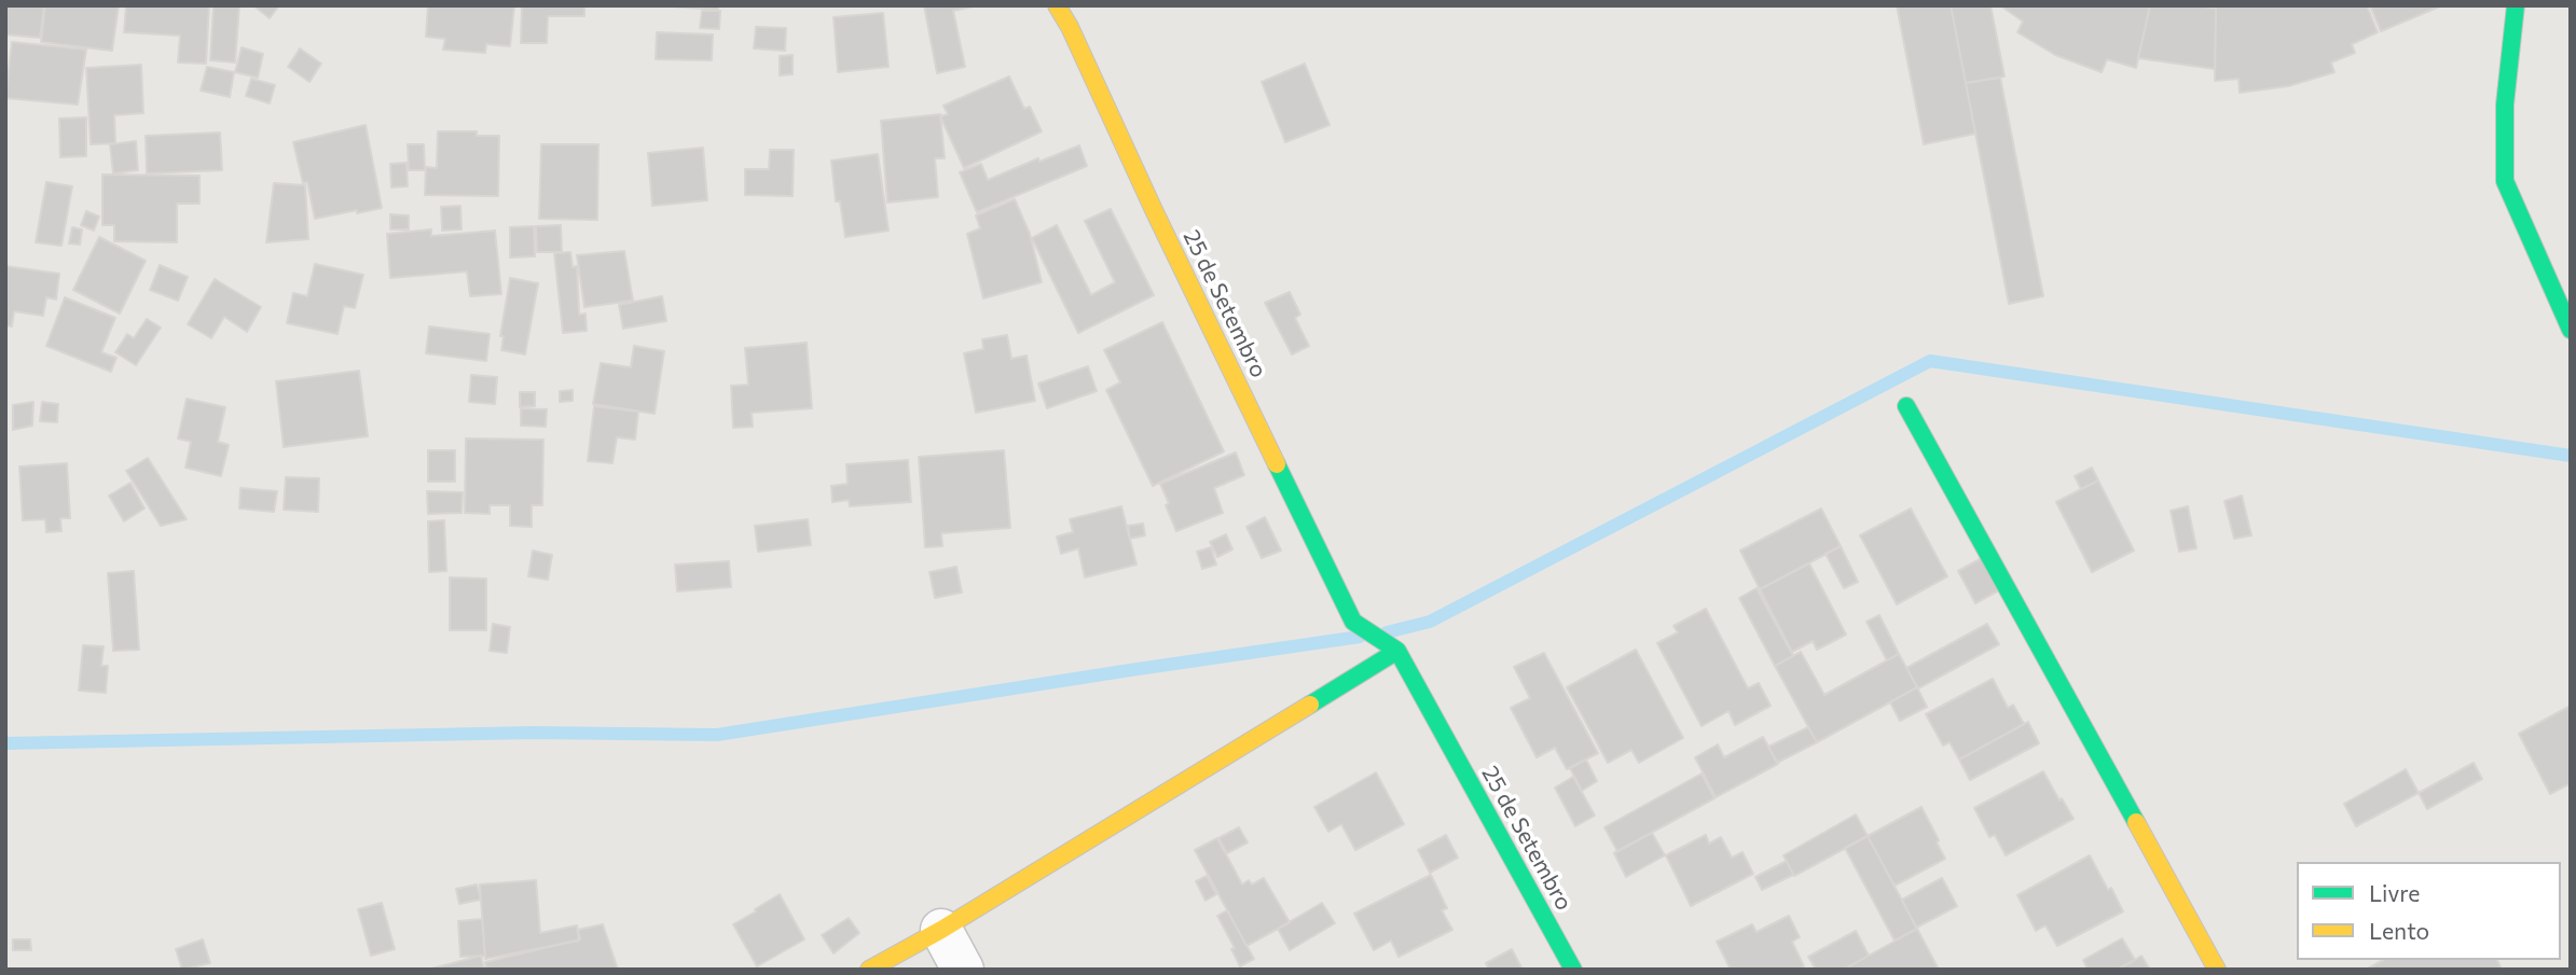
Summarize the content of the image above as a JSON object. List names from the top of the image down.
{
  "streets": {
    "street": ["25 de Setembro"]
  },
  "legend": ["Livre", "Lento"]
}
